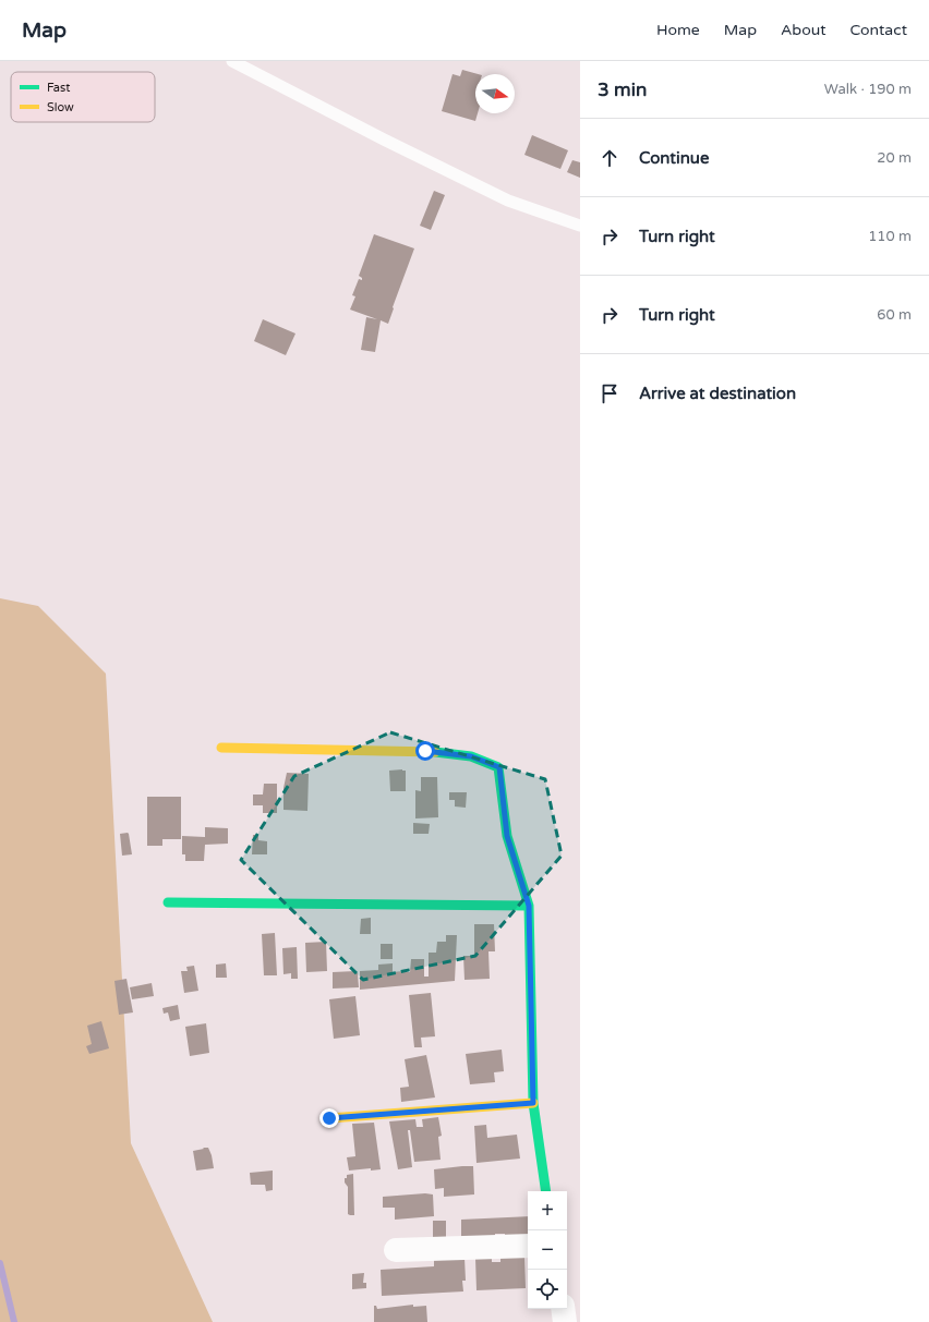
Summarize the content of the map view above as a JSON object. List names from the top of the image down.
{
  "legend": ["Fast", "Slow"],
  "north": "right",
  "page": {
    "header": "Map",
    "nav": [
      "Home",
      "Map",
      "About",
      "Contact"
    ],
    "heading": ["3 min", "Walk · 190 m"],
    "list": [
      ["Continue", "20 m"],
      ["Turn right", "110 m"],
      ["Turn right", "60 m"],
      "Arrive at destination"
    ],
    "map_buttons": ["+", "−"]
  }
}
